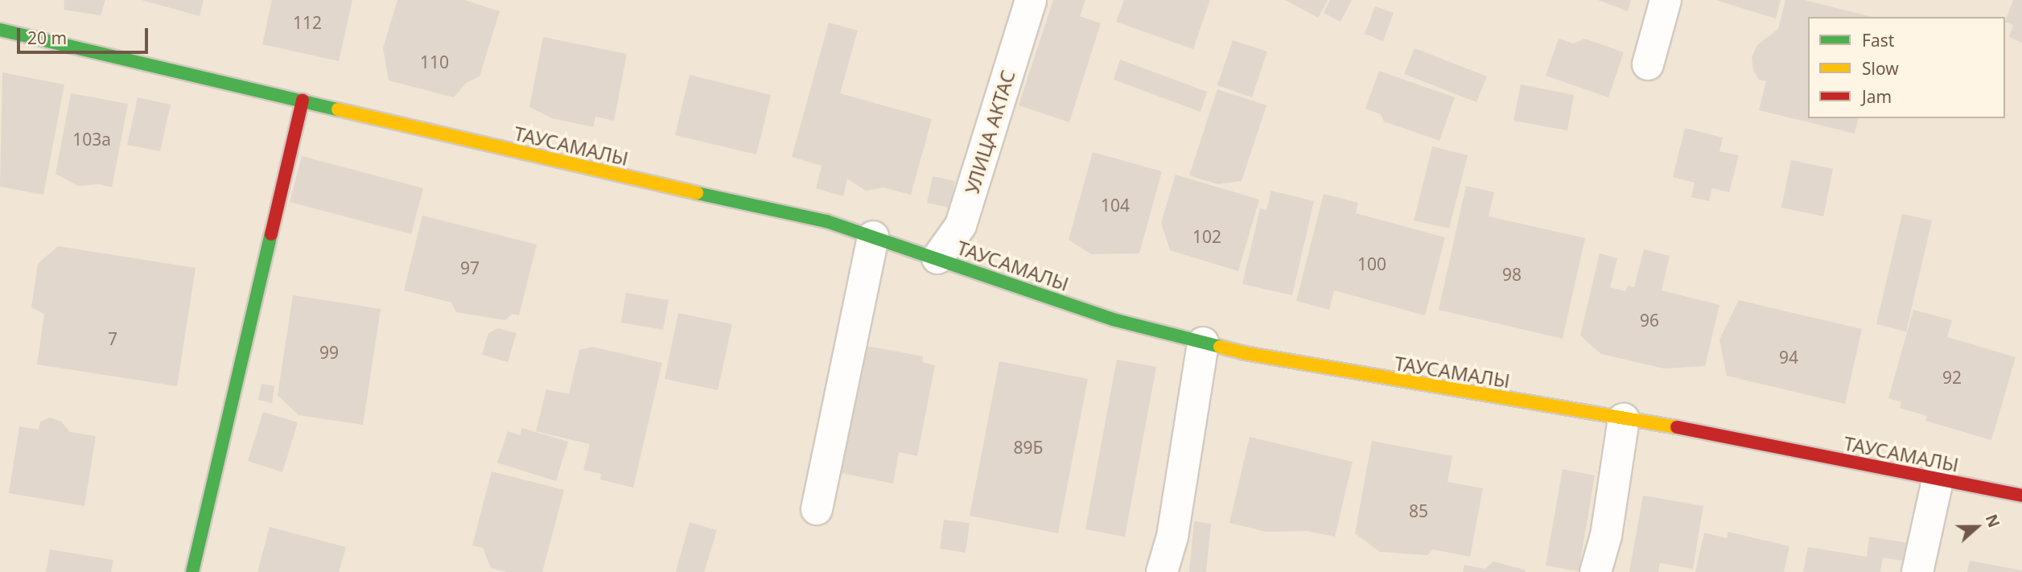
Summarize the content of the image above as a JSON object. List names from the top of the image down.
{
  "streets": {
    "street": ["УЛИЦА АКТАС", "ТАУСАМАЛЫ"]
  },
  "crossings": [
    ["УЛИЦА АКТАС", "ТАУСАМАЛЫ"]
  ],
  "house_numbers": [
    "112",
    "110",
    "103а",
    "104",
    "102",
    "100",
    "97",
    "98",
    "96",
    "7",
    "99",
    "94",
    "92",
    "89Б",
    "85"
  ],
  "legend": ["Fast", "Slow", "Jam"],
  "scale_bar": "20 m",
  "north": "right"
}
